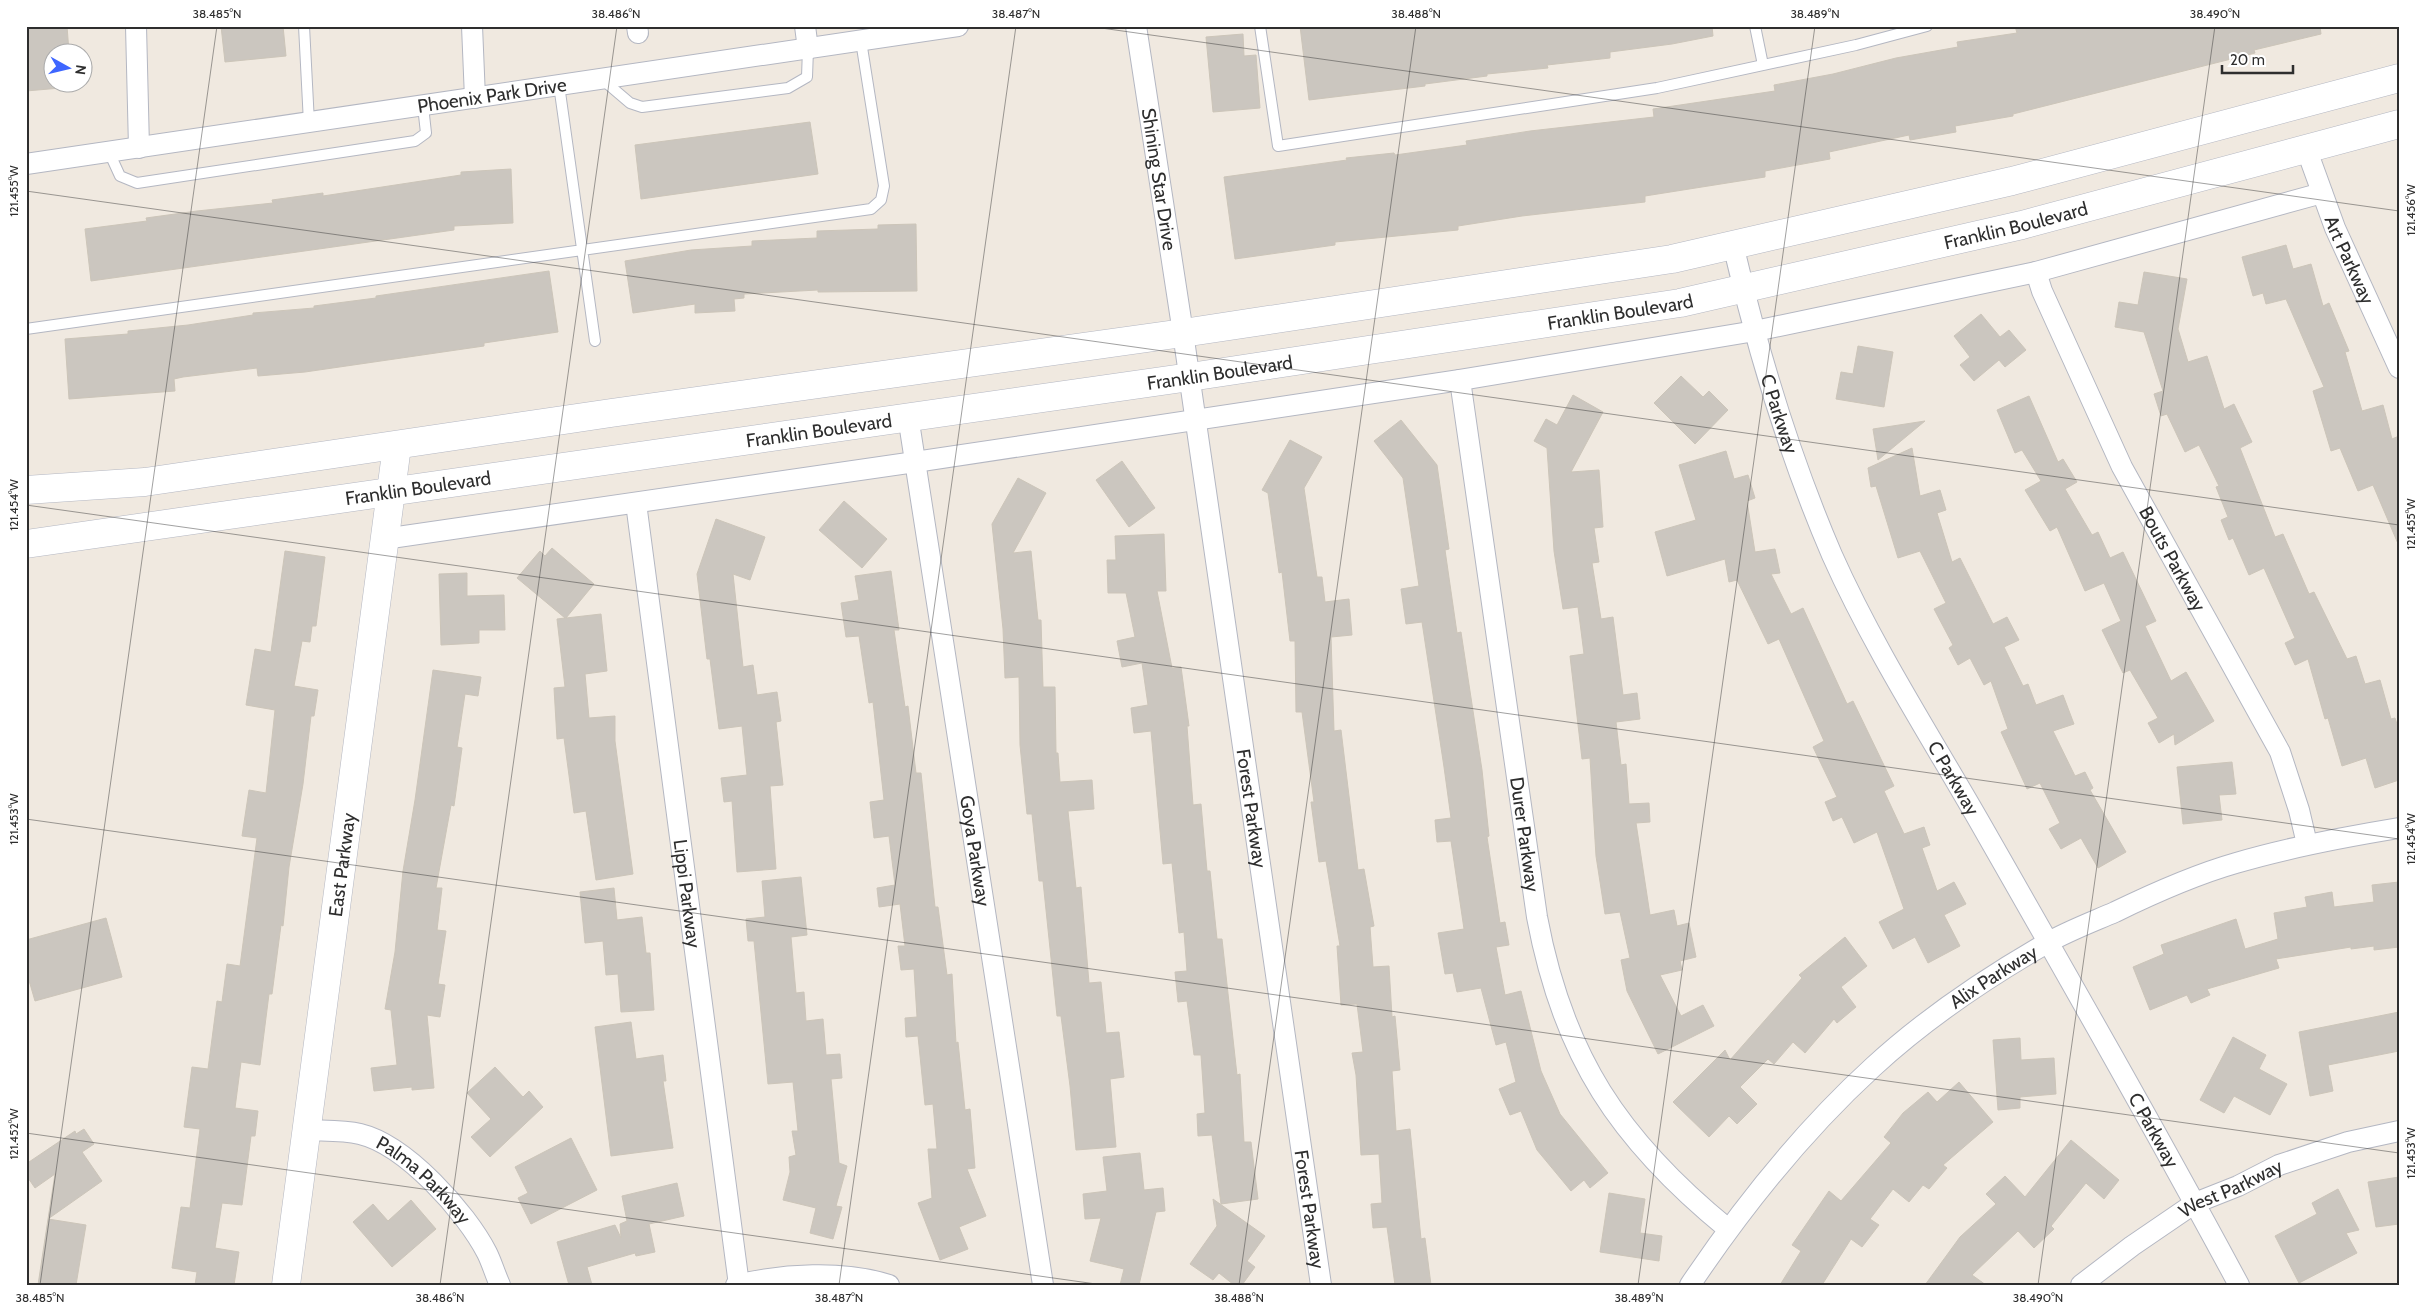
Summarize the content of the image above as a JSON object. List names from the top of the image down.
{
  "streets": {
    "main road": ["Franklin Boulevard", "East Parkway"],
    "street": [
      "Phoenix Park Drive",
      "Shining Star Drive",
      "Art Parkway",
      "C Parkway",
      "Bouts Parkway",
      "Forest Parkway",
      "Durer Parkway",
      "Goya Parkway",
      "Lippi Parkway",
      "Alix Parkway",
      "Palma Parkway",
      "West Parkway"
    ]
  },
  "crossings": [
    ["Shining Star Drive", "Forest Parkway"],
    ["Franklin Boulevard", "Art Parkway"],
    ["Franklin Boulevard", "C Parkway"],
    ["Franklin Boulevard", "Forest Parkway"],
    ["Franklin Boulevard", "Goya Parkway"],
    ["Franklin Boulevard", "East Parkway"],
    ["C Parkway", "Alix Parkway"],
    ["C Parkway", "West Parkway"],
    ["Bouts Parkway", "Alix Parkway"],
    ["Durer Parkway", "Alix Parkway"],
    ["East Parkway", "Palma Parkway"]
  ],
  "scale_bar": "20 m",
  "north": "right",
  "coordinates": [
    "38.485°N",
    "38.486°N",
    "38.487°N",
    "38.488°N",
    "38.489°N",
    "38.490°N",
    "121.455°W",
    "121.456°W",
    "121.454°W",
    "121.453°W",
    "121.452°W"
  ]
}
